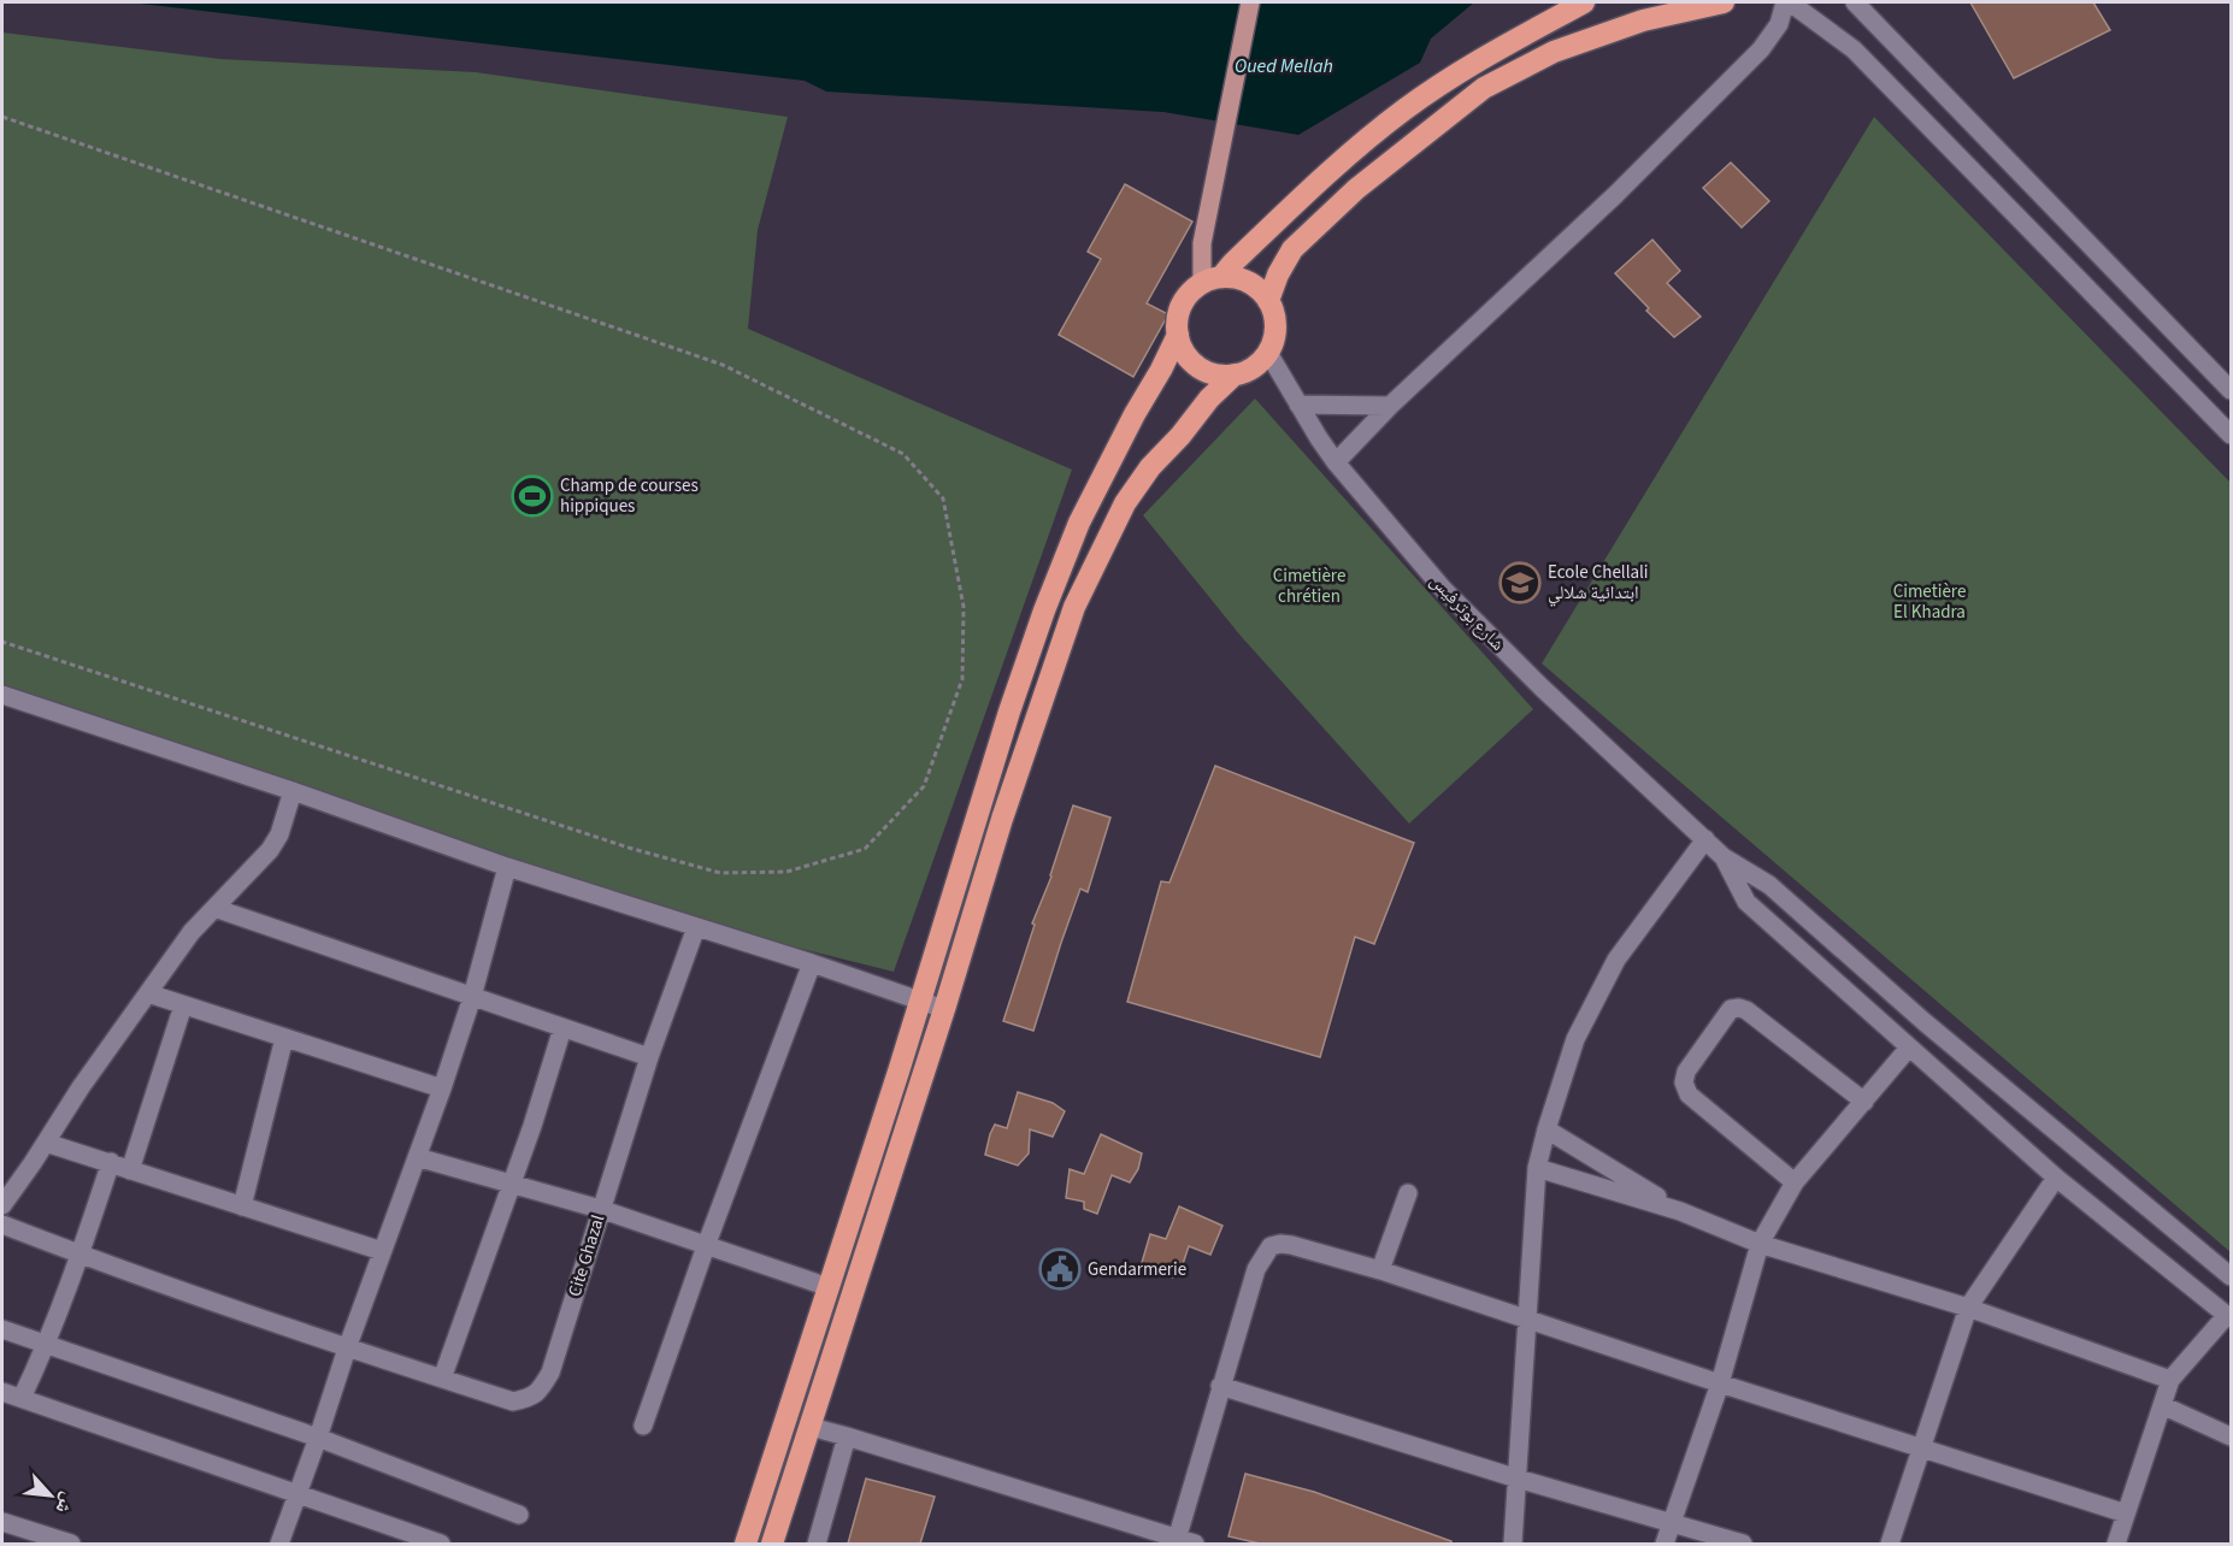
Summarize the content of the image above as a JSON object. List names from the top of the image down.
{
  "streets": {
    "street": ["شارع بوترفيس", "Cite Ghazal"]
  },
  "water": ["Oued Mellah"],
  "parks": ["Cimetière chrétien", "Cimetière El Khadra"],
  "places": {
    "sports": ["Champ de courses hippiques"],
    "school or university": ["Ecole Chellali ابتدائية شلالي"],
    "public building": ["Gendarmerie"]
  },
  "north": "bottom right"
}
